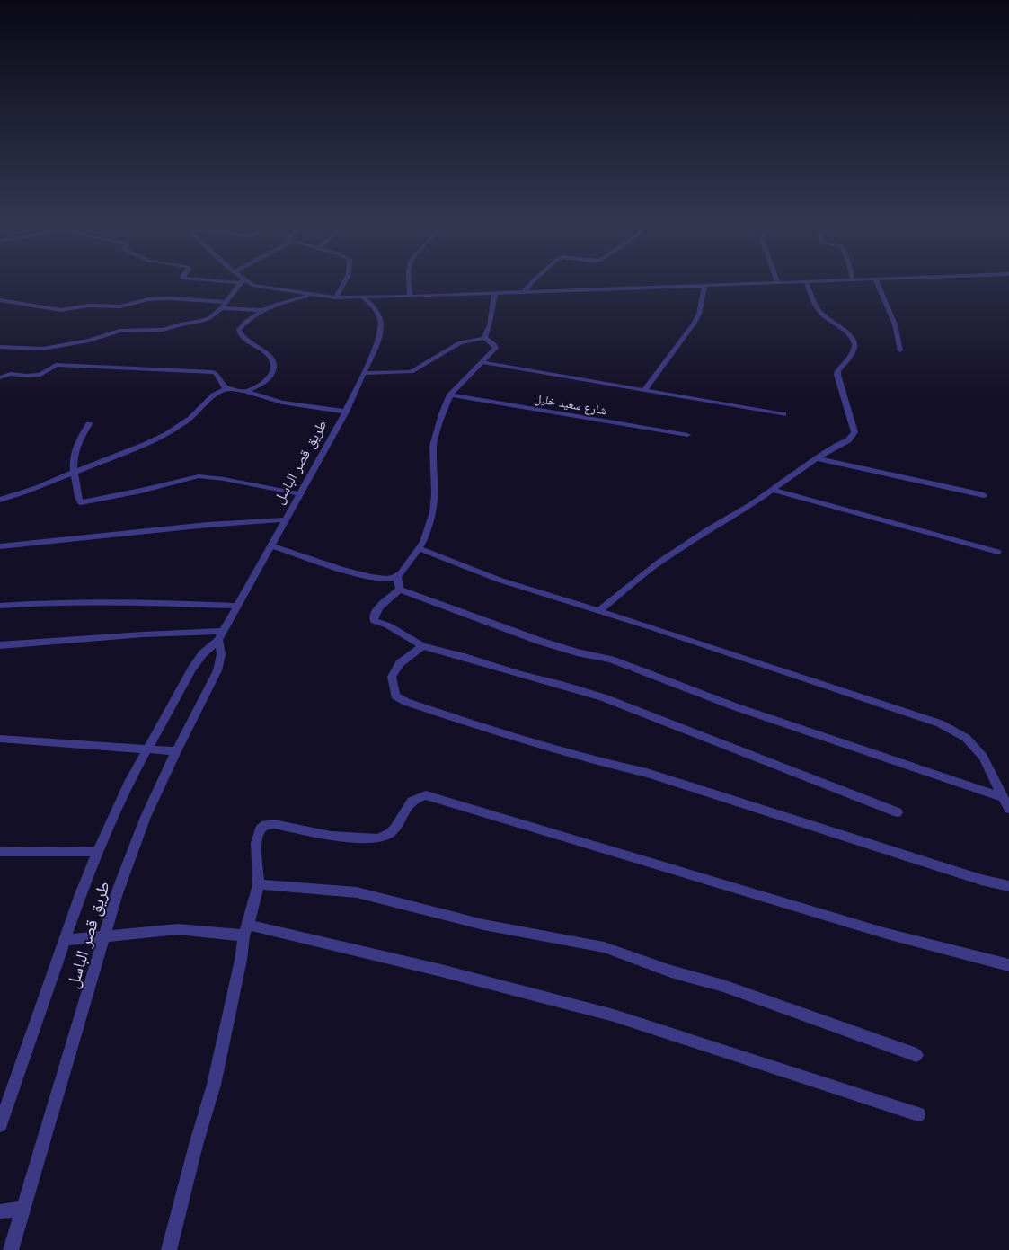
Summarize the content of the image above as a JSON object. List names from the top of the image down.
{
  "streets": {
    "street": ["شارع سعيد خليل", "طريق قصر الباسل"]
  }
}
